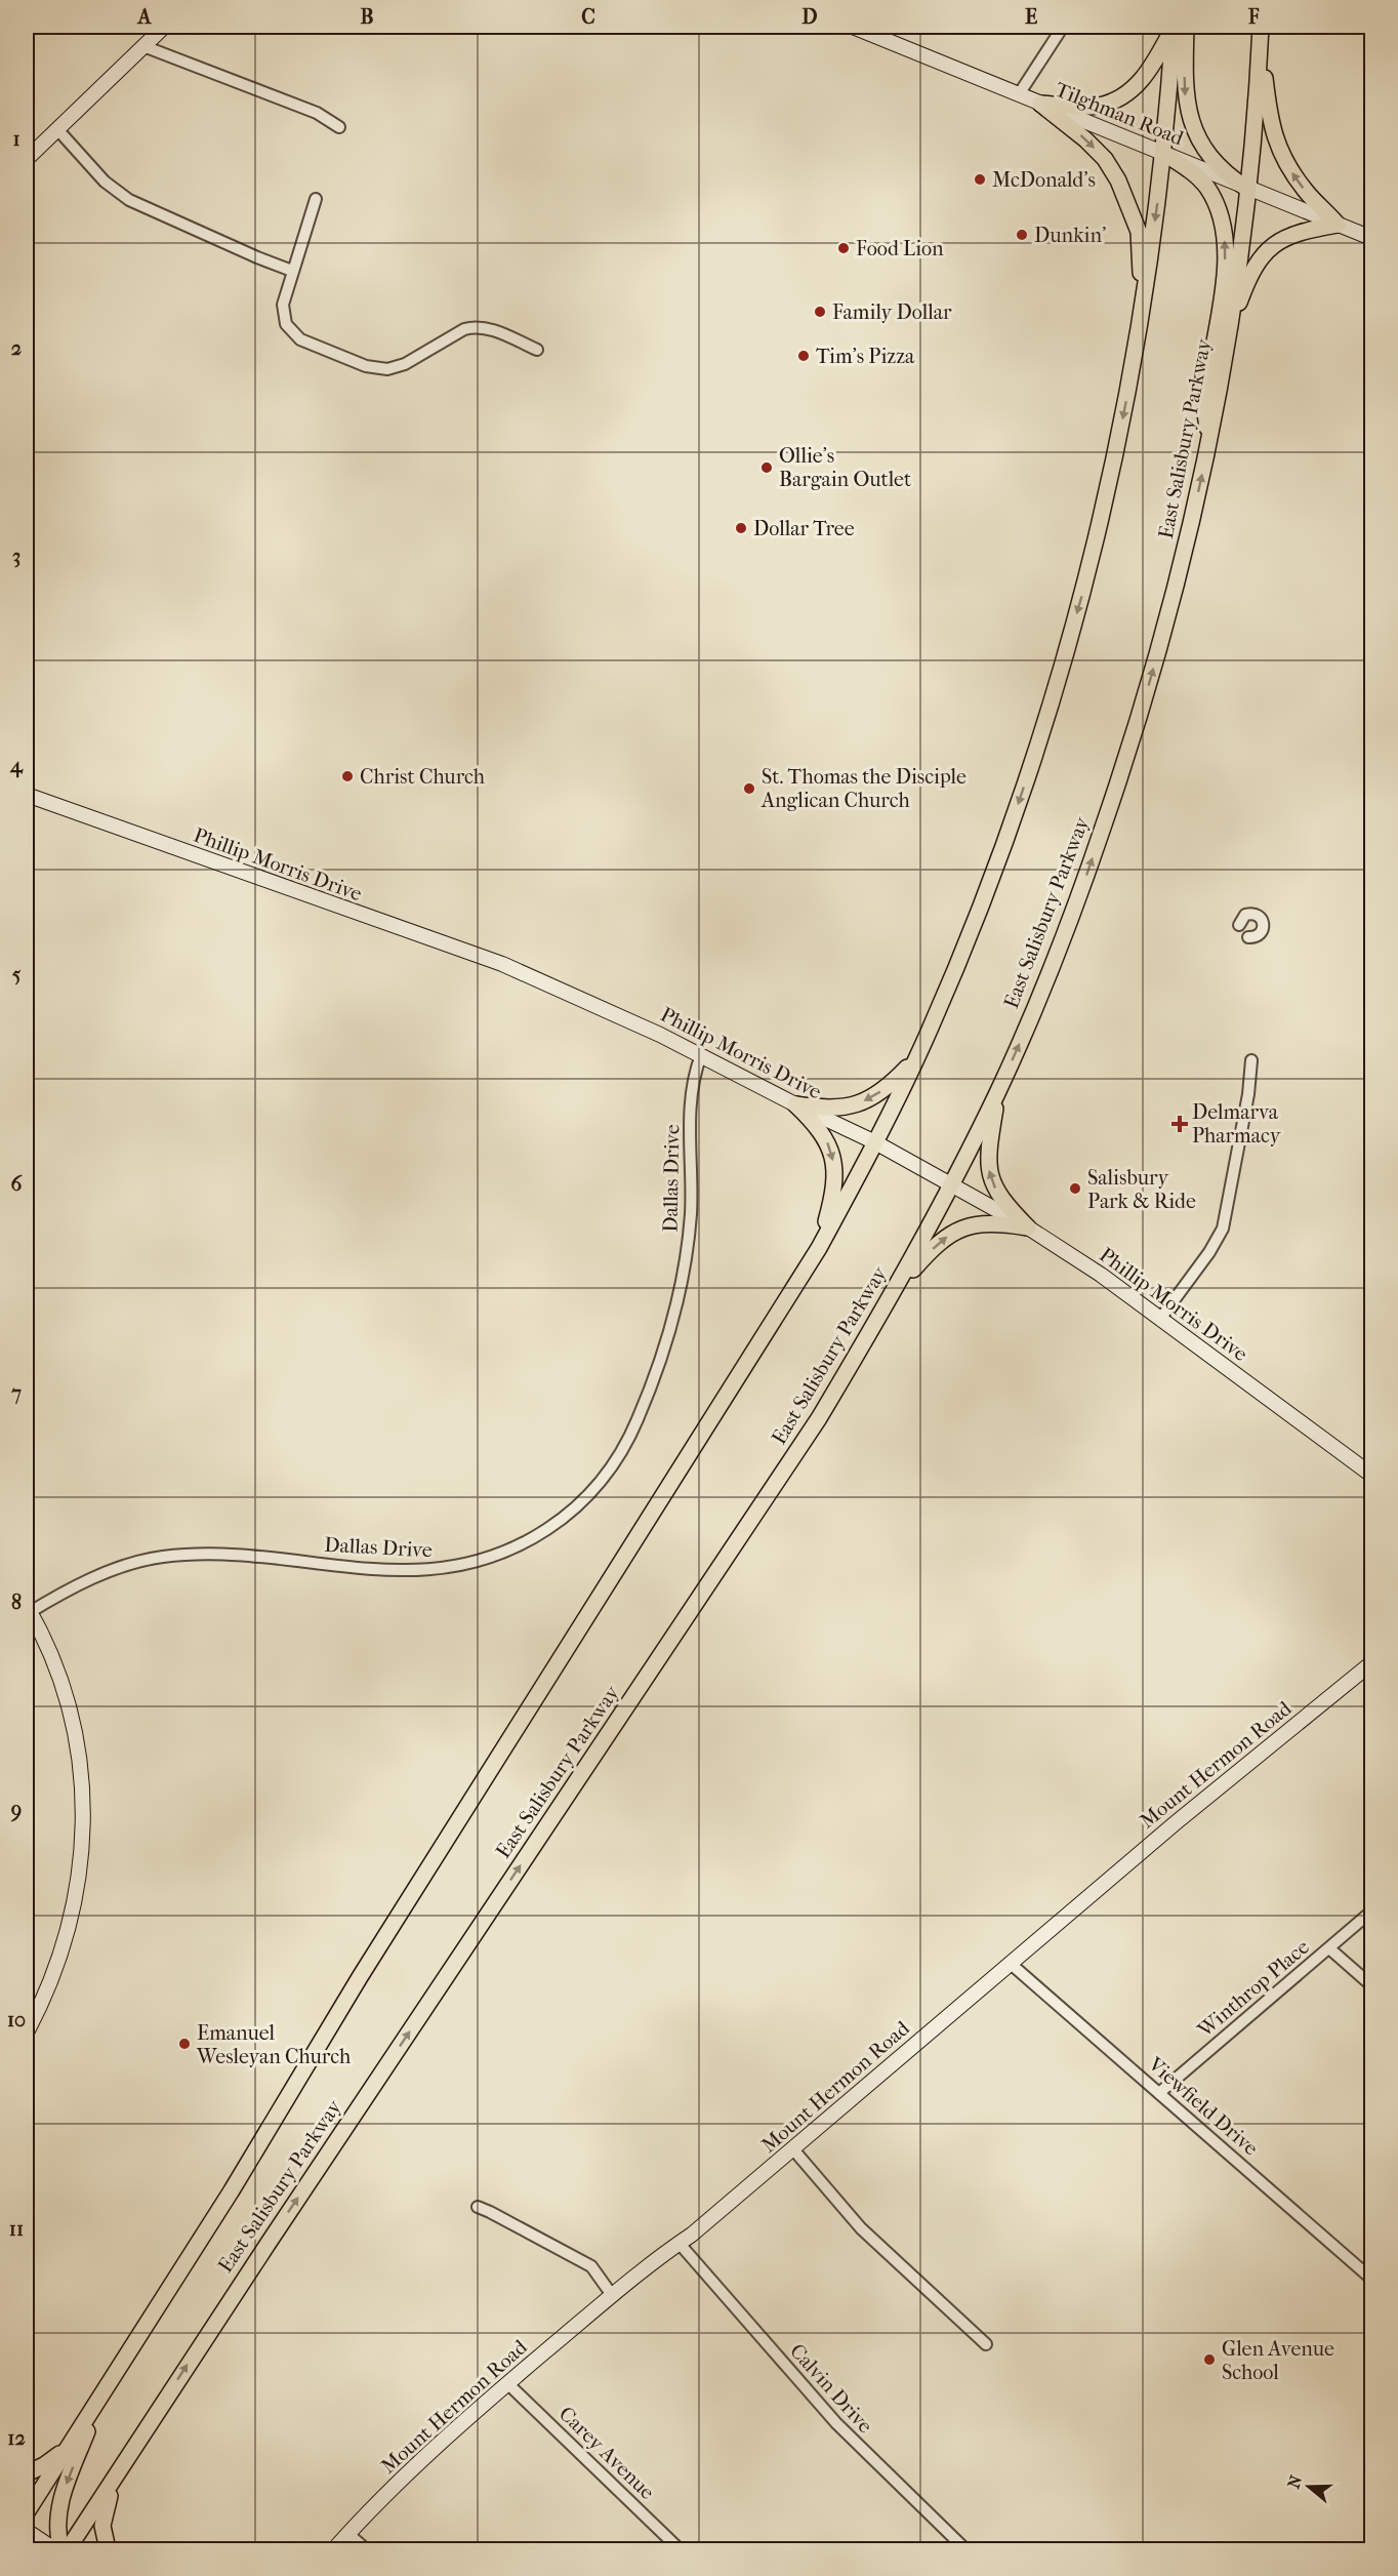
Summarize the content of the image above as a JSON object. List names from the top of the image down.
{
  "streets": {
    "main road": ["East Salisbury Parkway"],
    "street": [
      "Tilghman Road",
      "Phillip Morris Drive",
      "Dallas Drive",
      "Mount Hermon Road",
      "Winthrop Place",
      "Viewfield Drive",
      "Calvin Drive",
      "Carey Avenue"
    ]
  },
  "crossings": [
    ["Tilghman Road", "East Salisbury Parkway"],
    ["East Salisbury Parkway", "Phillip Morris Drive"],
    ["Phillip Morris Drive", "Dallas Drive"],
    ["Mount Hermon Road", "Viewfield Drive"],
    ["Mount Hermon Road", "Calvin Drive"],
    ["Mount Hermon Road", "Carey Avenue"],
    ["Winthrop Place", "Viewfield Drive"]
  ],
  "places": {
    "other": [
      "McDonald's",
      "Dunkin'",
      "Food Lion",
      "Family Dollar",
      "Tim's Pizza",
      "Ollie's Bargain Outlet",
      "Dollar Tree",
      "Christ Church",
      "St. Thomas the Disciple Anglican Church",
      "Salisbury Park & Ride",
      "Emanuel Wesleyan Church",
      "Glen Avenue School"
    ],
    "health": ["Delmarva Pharmacy"]
  },
  "north": "left",
  "grid": {
    "columns": [
      "A",
      "B",
      "C",
      "D",
      "E",
      "F"
    ],
    "rows": [
      "1",
      "2",
      "3",
      "4",
      "5",
      "6",
      "7",
      "8",
      "9",
      "10",
      "11",
      "12"
    ]
  }
}
